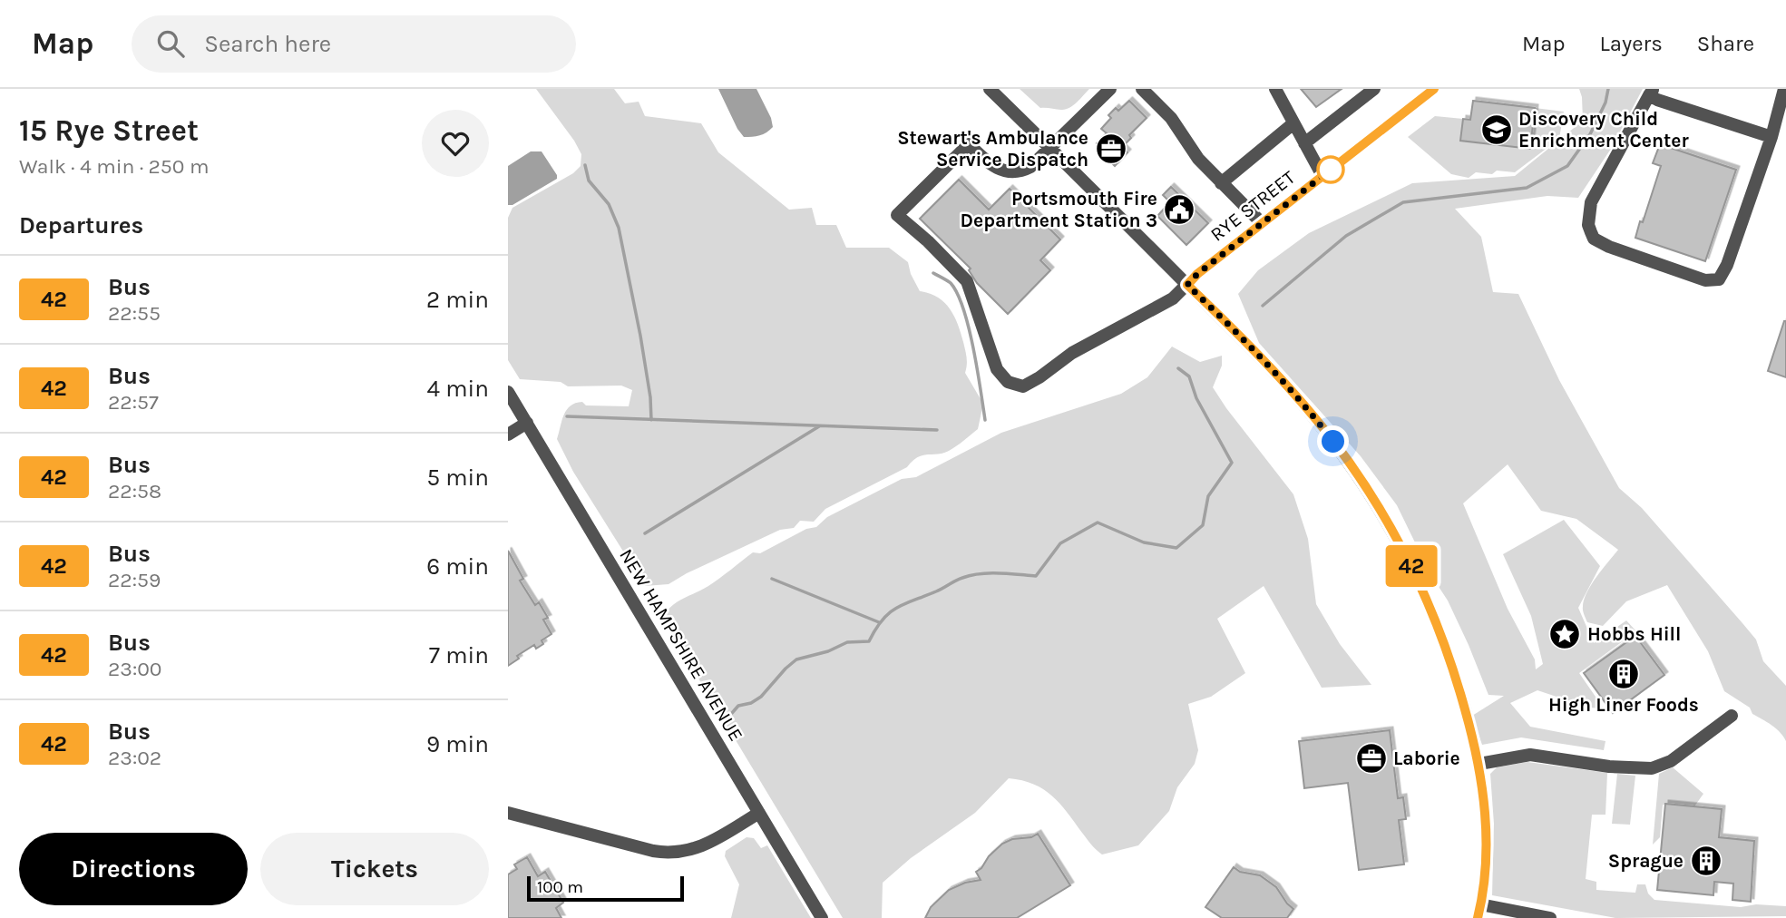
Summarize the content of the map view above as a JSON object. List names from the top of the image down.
{
  "streets": {
    "street": ["RYE STREET", "NEW HAMPSHIRE AVENUE"]
  },
  "places": {
    "school or university": ["Discovery Child Enrichment Center"],
    "office": ["Stewart's Ambulance Service Dispatch", "Laborie"],
    "public building": ["Portsmouth Fire Department Station 3"],
    "place": ["Hobbs Hill"],
    "building": ["High Liner Foods", "Sprague"]
  },
  "lines": ["bus line 42"],
  "scale_bar": "100 m",
  "page": {
    "header": "Map",
    "search": "Search here",
    "nav": ["Map", "Layers", "Share"],
    "heading": [
      ["15 Rye Street", "Walk · 4 min · 250 m"],
      "Departures"
    ],
    "on_map": "42",
    "list": [
      {
        "mark": "42",
        "name": "Bus",
        "note": "22:55",
        "value": "2 min"
      },
      {
        "mark": "42",
        "name": "Bus",
        "note": "22:57",
        "value": "4 min"
      },
      {
        "mark": "42",
        "name": "Bus",
        "note": "22:58",
        "value": "5 min"
      },
      {
        "mark": "42",
        "name": "Bus",
        "note": "22:59",
        "value": "6 min"
      },
      {
        "mark": "42",
        "name": "Bus",
        "note": "23:00",
        "value": "7 min"
      },
      {
        "mark": "42",
        "name": "Bus",
        "note": "23:02",
        "value": "9 min"
      }
    ],
    "buttons": ["Directions", "Tickets"],
    "scale": "100 m"
  }
}
